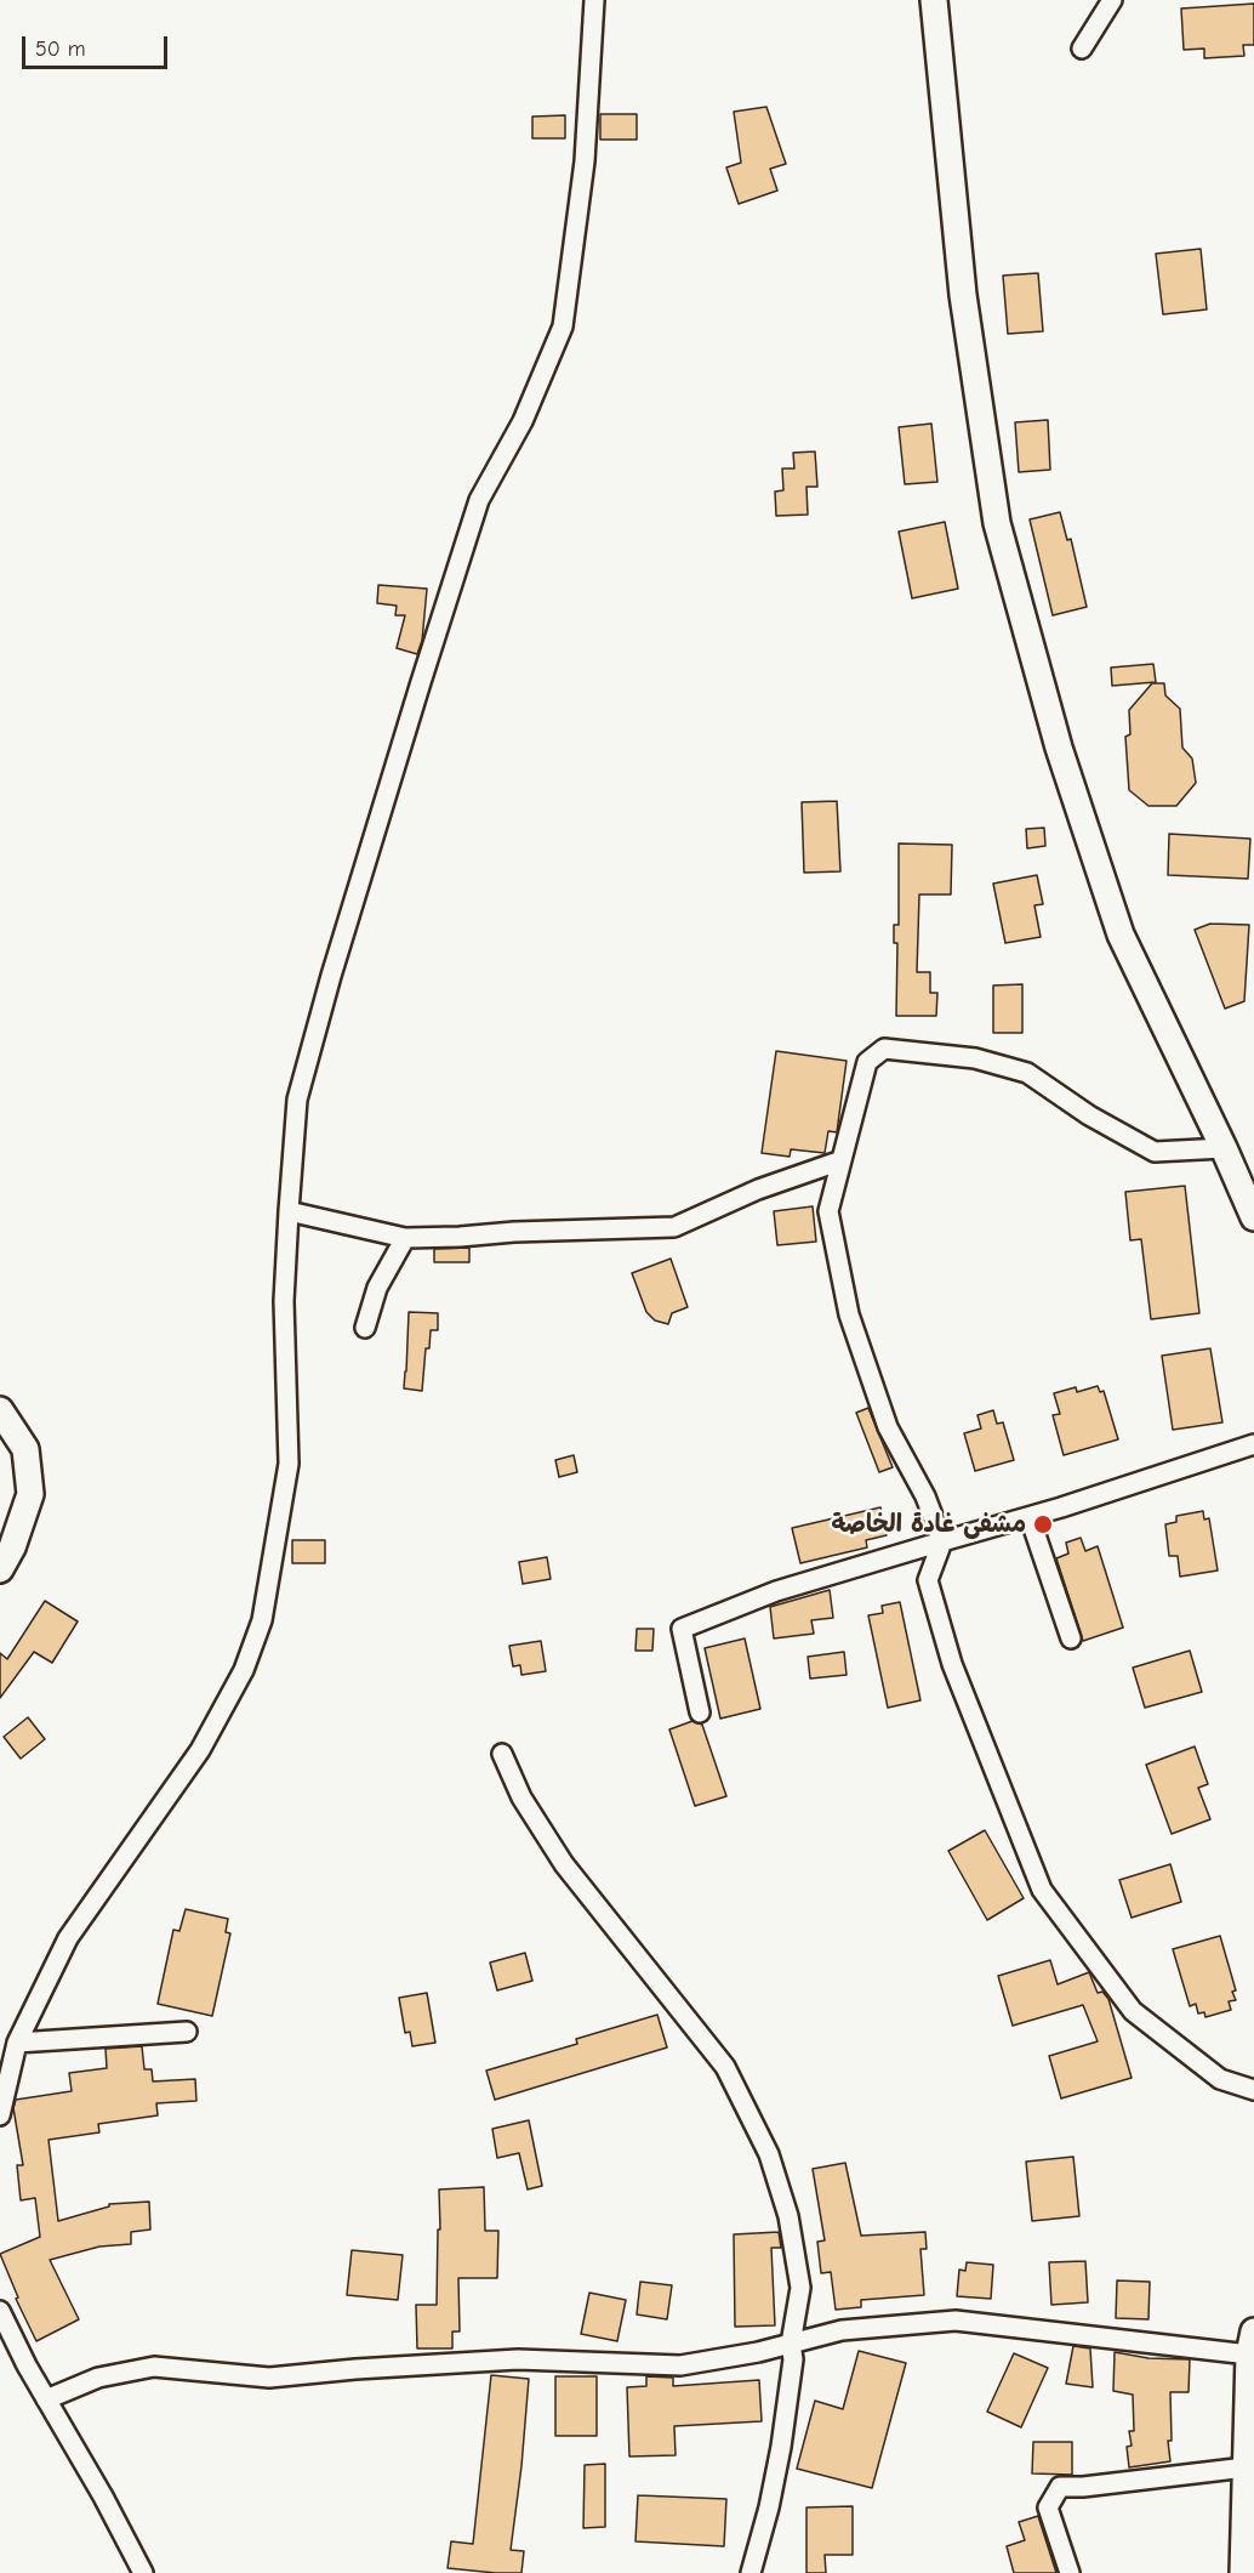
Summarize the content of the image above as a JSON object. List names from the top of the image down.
{
  "places": ["مشفى غادة الخاصة"],
  "scale_bar": "50 m"
}
